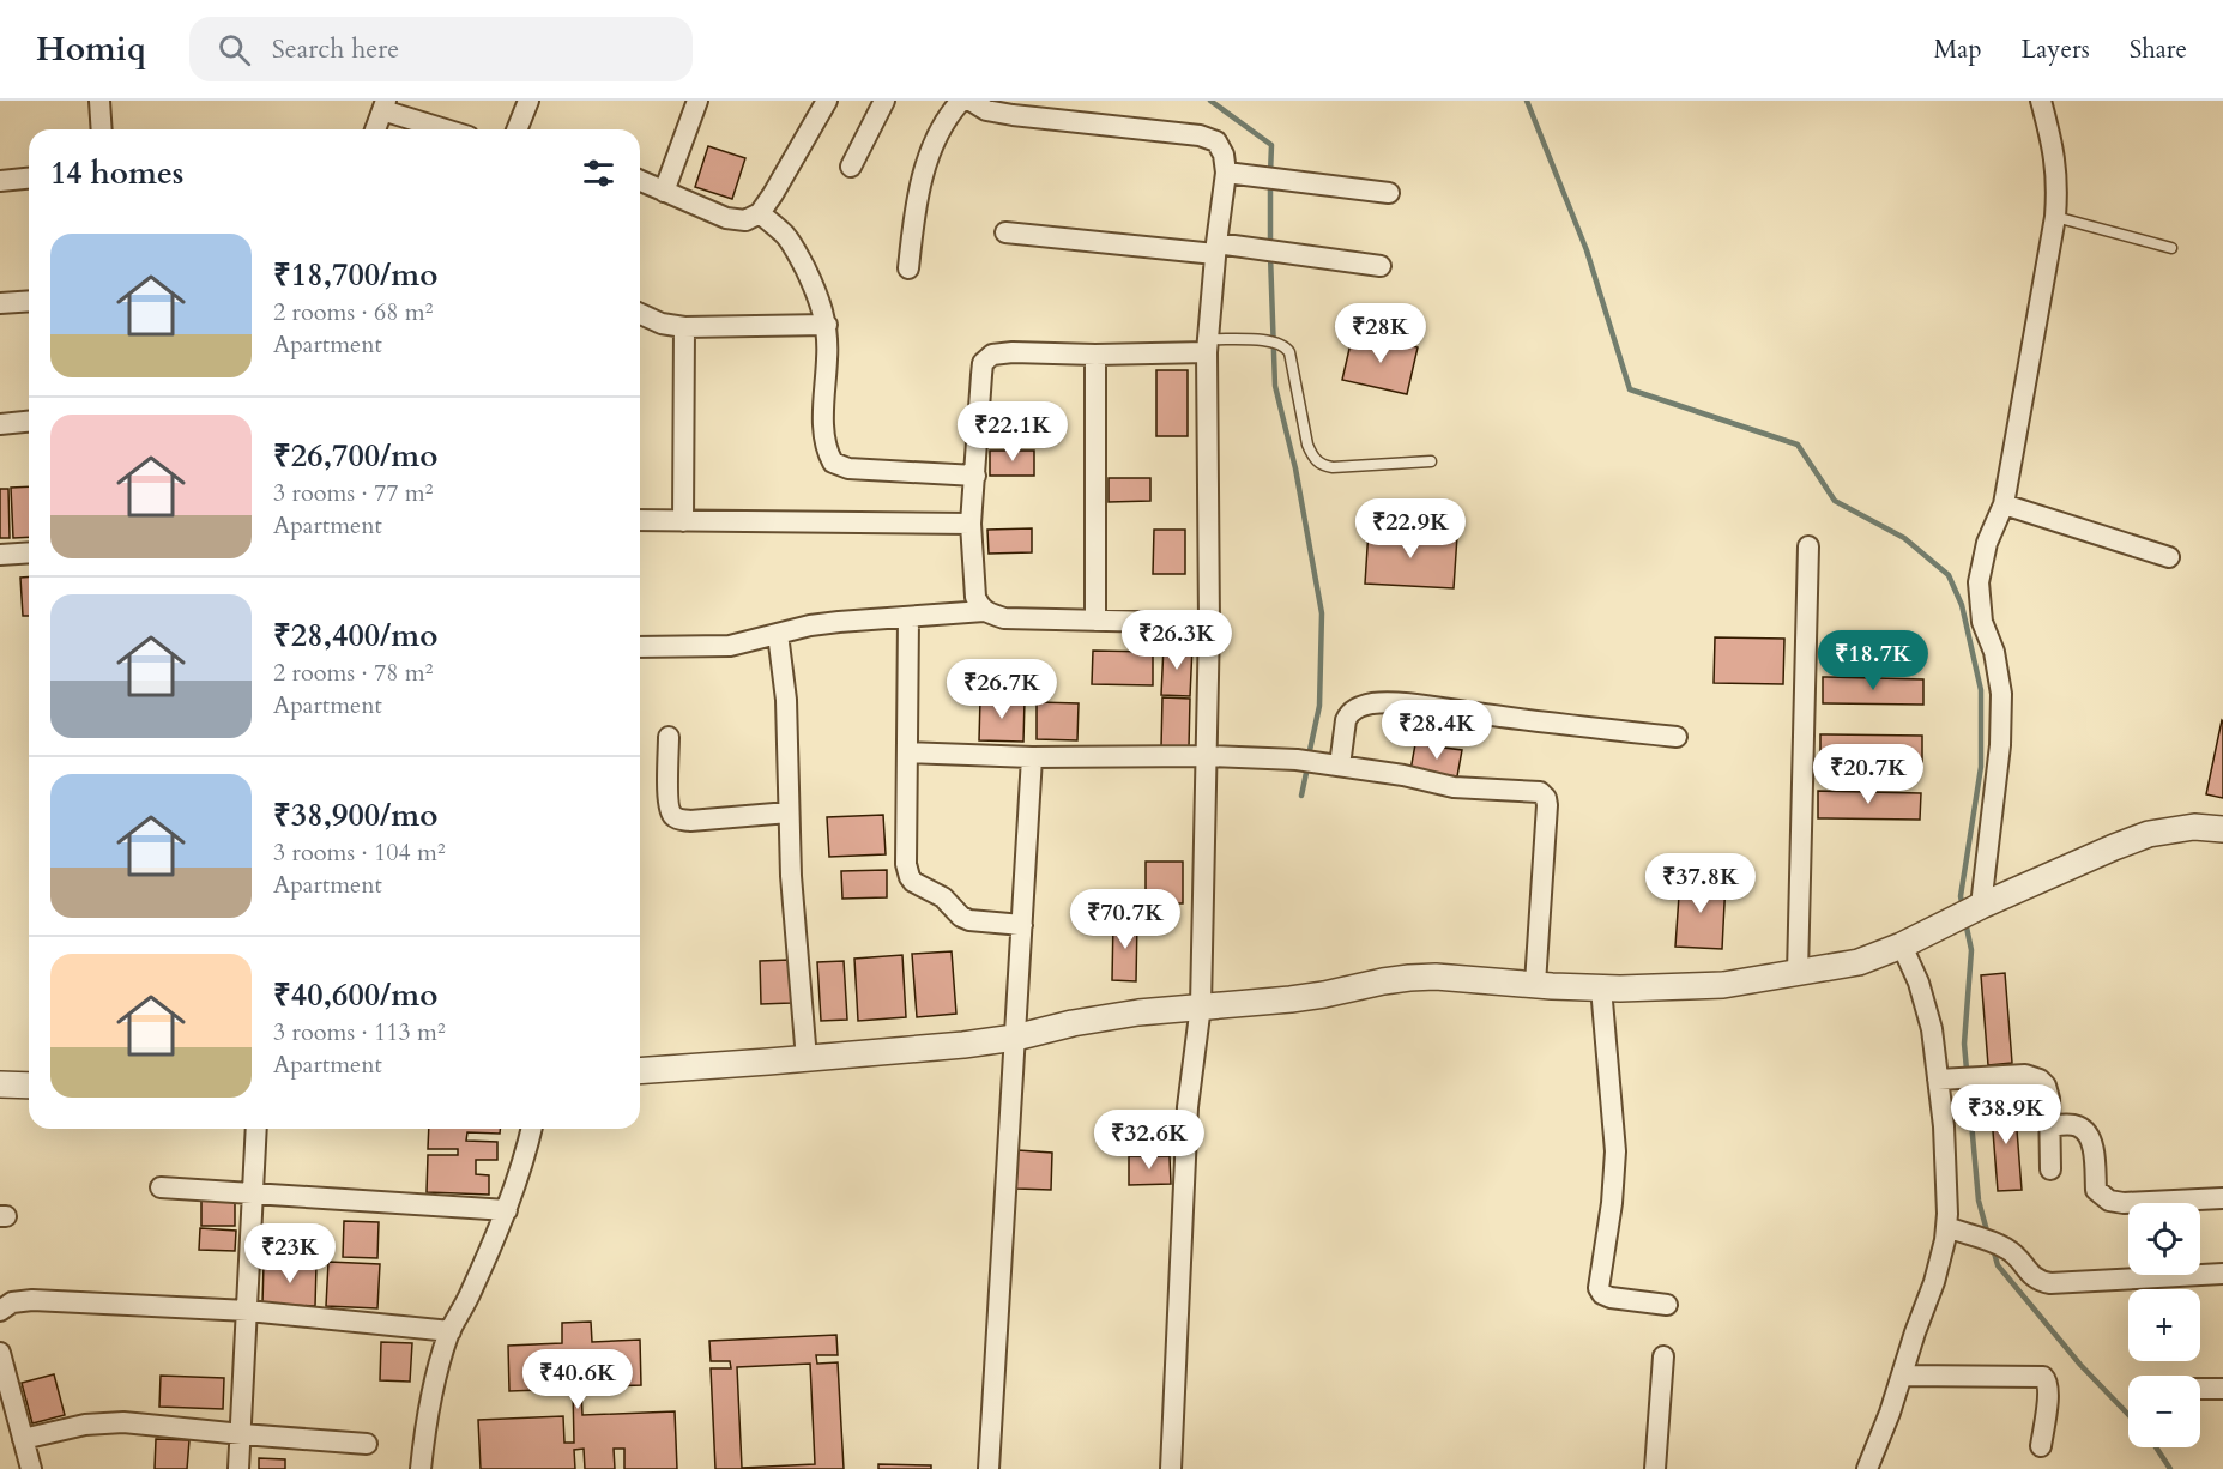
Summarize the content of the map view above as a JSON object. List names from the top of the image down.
{
  "page": {
    "header": "Homiq",
    "search": "Search here",
    "nav": ["Map", "Layers", "Share"],
    "heading": "14 homes",
    "list": [
      {
        "name": "₹18,700/mo",
        "note": "2 rooms · 68 m² · Apartment"
      },
      {
        "name": "₹26,700/mo",
        "note": "3 rooms · 77 m² · Apartment"
      },
      {
        "name": "₹28,400/mo",
        "note": "2 rooms · 78 m² · Apartment"
      },
      {
        "name": "₹38,900/mo",
        "note": "3 rooms · 104 m² · Apartment"
      },
      {
        "name": "₹40,600/mo",
        "note": "3 rooms · 113 m² · Apartment"
      }
    ],
    "price": [
      "₹28K",
      "₹22.1K",
      "₹22.9K",
      "₹26.3K",
      "₹18.7K",
      "₹26.7K",
      "₹28.4K",
      "₹20.7K",
      "₹37.8K",
      "₹70.7K",
      "₹38.9K",
      "₹32.6K",
      "₹23K",
      "₹40.6K"
    ],
    "map_buttons": ["+", "−"]
  }
}
